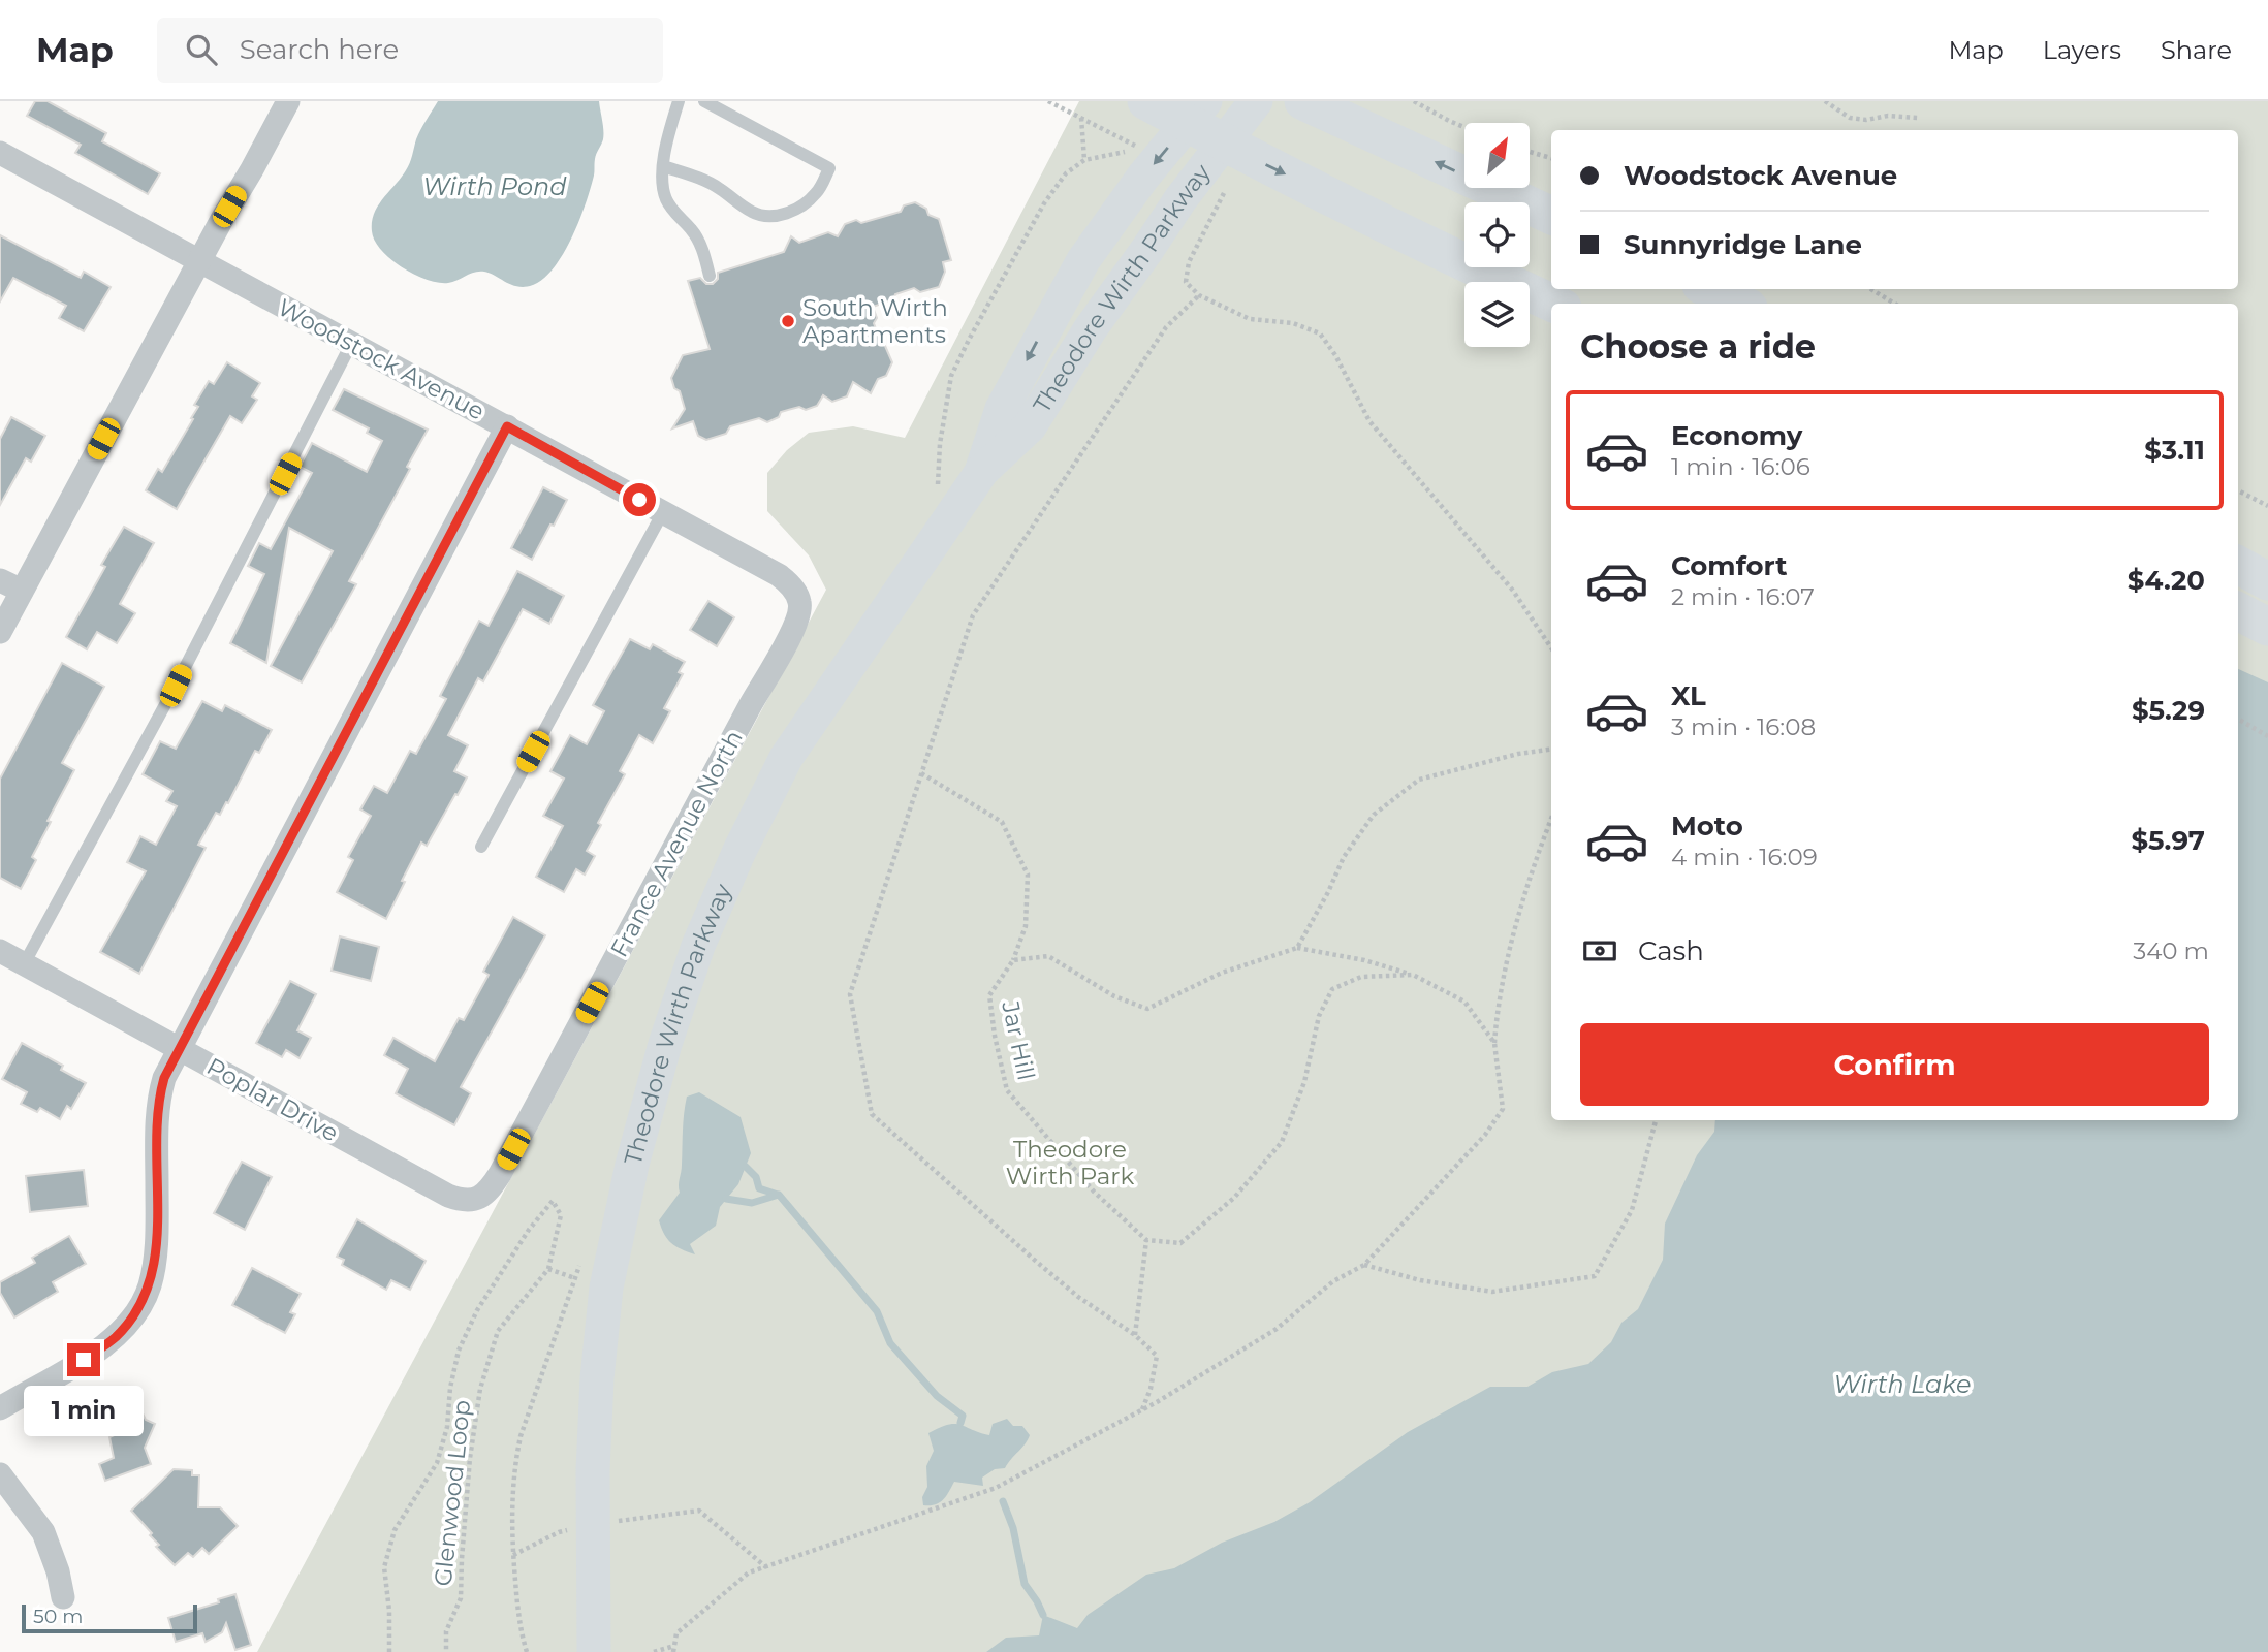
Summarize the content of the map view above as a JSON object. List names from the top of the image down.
{
  "streets": {
    "street": [
      "Theodore Wirth Parkway",
      "Woodstock Avenue",
      "France Avenue North",
      "Poplar Drive"
    ],
    "path": ["Jar Hill", "Glenwood Loop"]
  },
  "crossings": [
    ["Woodstock Avenue", "France Avenue North"],
    ["France Avenue North", "Poplar Drive"]
  ],
  "water": ["Wirth Pond", "Wirth Lake"],
  "parks": ["Theodore Wirth Park"],
  "places": ["South Wirth Apartments"],
  "scale_bar": "50 m",
  "north": "top right",
  "page": {
    "header": "Map",
    "search": "Search here",
    "nav": ["Map", "Layers", "Share"],
    "banner": ["Woodstock Avenue", "Sunnyridge Lane"],
    "heading": "Choose a ride",
    "list": [
      {
        "name": "Economy",
        "note": "1 min · 16:06",
        "value": "$3.11"
      },
      {
        "name": "Comfort",
        "note": "2 min · 16:07",
        "value": "$4.20"
      },
      {
        "name": "XL",
        "note": "3 min · 16:08",
        "value": "$5.29"
      },
      {
        "name": "Moto",
        "note": "4 min · 16:09",
        "value": "$5.97"
      }
    ],
    "pay": ["Cash", "340 m"],
    "buttons": "Confirm",
    "bubble": "1 min",
    "scale": "50 m"
  }
}
